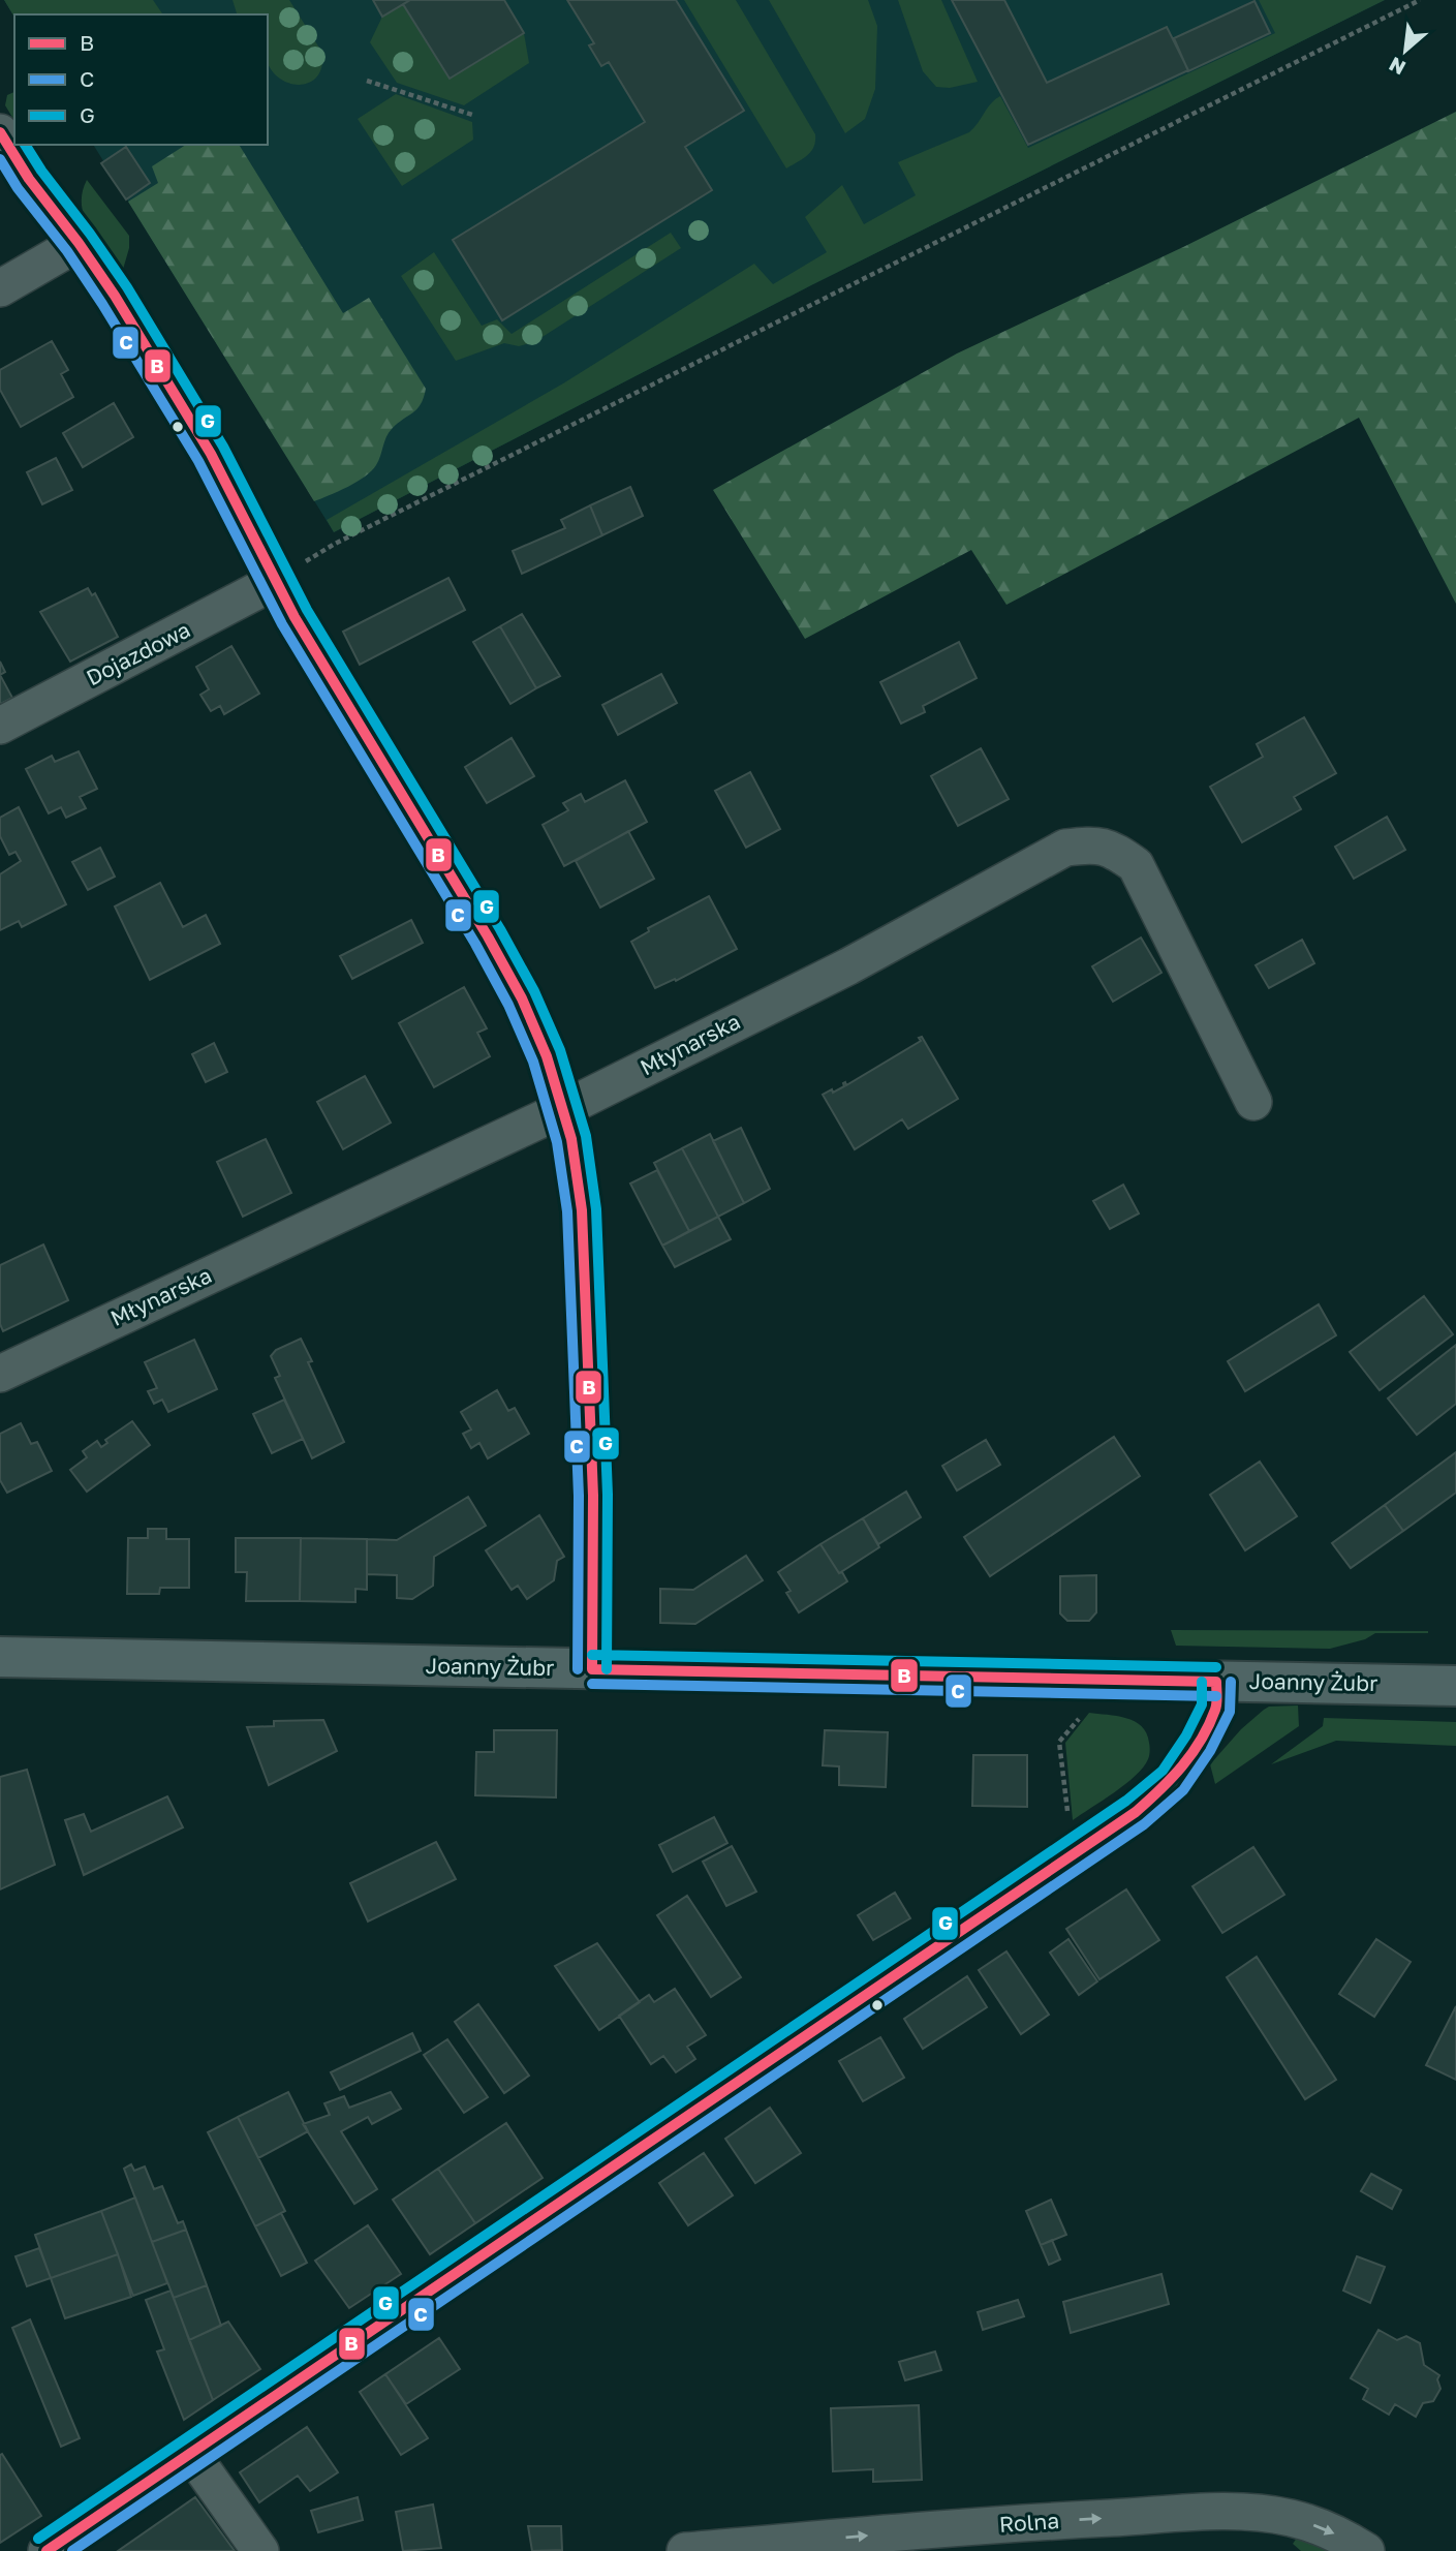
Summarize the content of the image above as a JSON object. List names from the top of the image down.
{
  "streets": {
    "street": [
      "Dojazdowa",
      "Młynarska",
      "Joanny Żubr",
      "Rolna"
    ]
  },
  "one_way": ["Rolna"],
  "lines": ["transit line B", "transit line G", "transit line C"],
  "legend": ["B", "C", "G"],
  "north": "bottom left"
}
